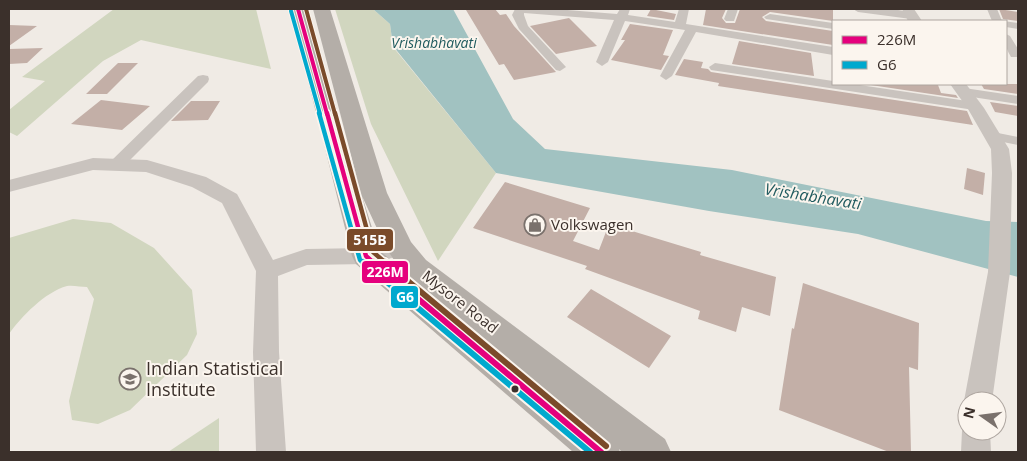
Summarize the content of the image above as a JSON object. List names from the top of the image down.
{
  "streets": {
    "highway": ["Mysore Road"]
  },
  "water": ["Vrishabhavati"],
  "places": {
    "shop": ["Volkswagen"],
    "school or university": ["Indian Statistical Institute"]
  },
  "lines": ["transit line 226M", "transit line 515B", "transit line G6"],
  "legend": ["226M", "G6"],
  "north": "left"
}
